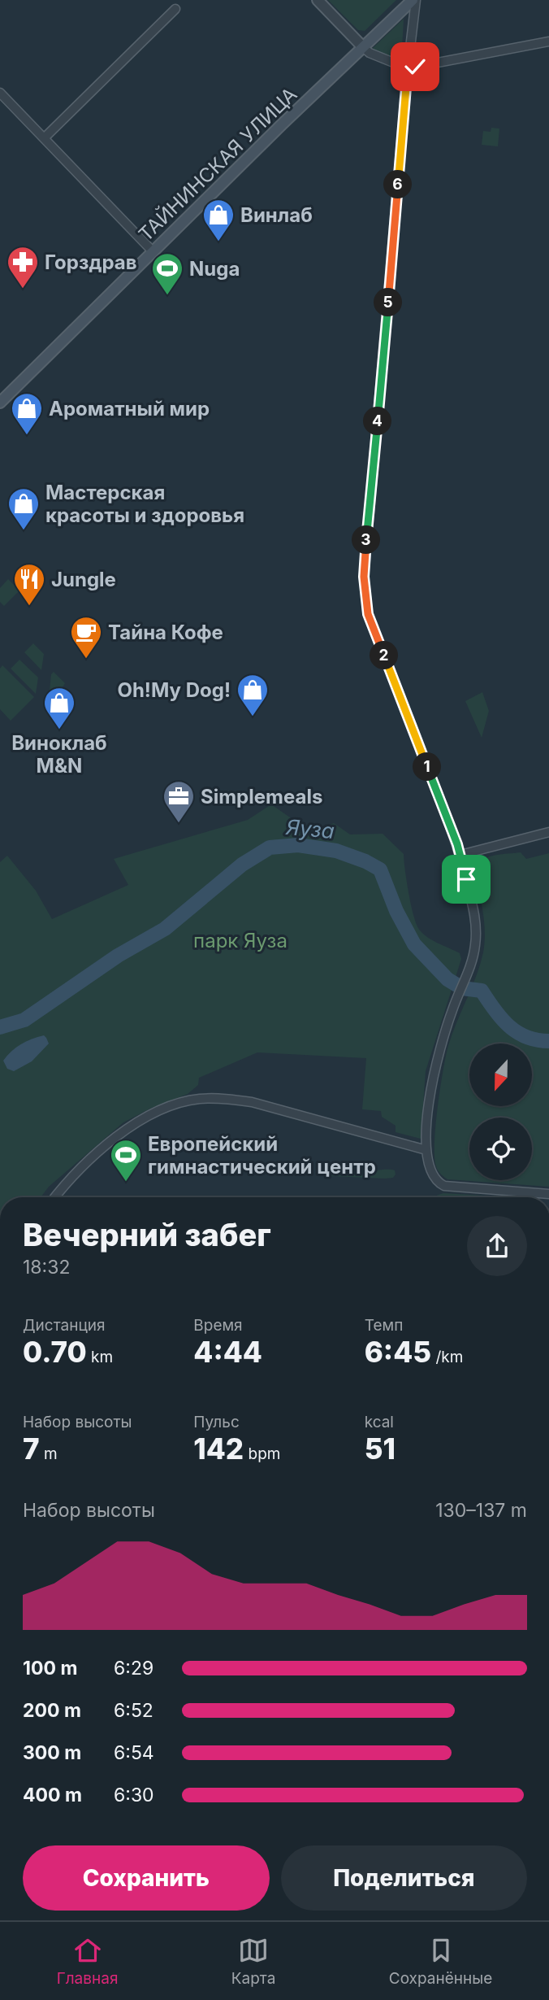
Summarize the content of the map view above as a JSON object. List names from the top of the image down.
{
  "streets": {
    "main road": ["ТАЙНИНСКАЯ УЛИЦА"]
  },
  "water": ["Яуза"],
  "parks": ["парк Яуза"],
  "places": {
    "shop": [
      "Винлаб",
      "Ароматный мир",
      "Мастерская красоты и здоровья",
      "Oh!My Dog!",
      "Виноклаб М&N"
    ],
    "pharmacy": ["Горздрав"],
    "sports": ["Nuga", "Европейский гимнастический центр"],
    "restaurant": ["Jungle"],
    "cafe": ["Тайна Кофе"],
    "office": ["Simplemeals"]
  },
  "north": "bottom",
  "page": {
    "pins": [
      "6",
      "5",
      "4",
      "3",
      "2",
      "1"
    ],
    "heading": ["Вечерний забег", "18:32"],
    "stats": [
      ["Дистанция", "0.70 km"],
      ["Время", "4:44"],
      ["Темп", "6:45 /km"],
      ["Набор высоты", "7 m"],
      ["Пульс", "142 bpm"],
      ["kcal", "51"]
    ],
    "chart": ["Набор высоты", "130–137 m"],
    "list": [
      {
        "name": "100 m",
        "note": "6:29"
      },
      {
        "name": "200 m",
        "note": "6:52"
      },
      {
        "name": "300 m",
        "note": "6:54"
      },
      {
        "name": "400 m",
        "note": "6:30"
      }
    ],
    "buttons": ["Сохранить", "Поделиться"],
    "tabs": ["Главная", "Карта", "Сохранённые"]
  }
}
